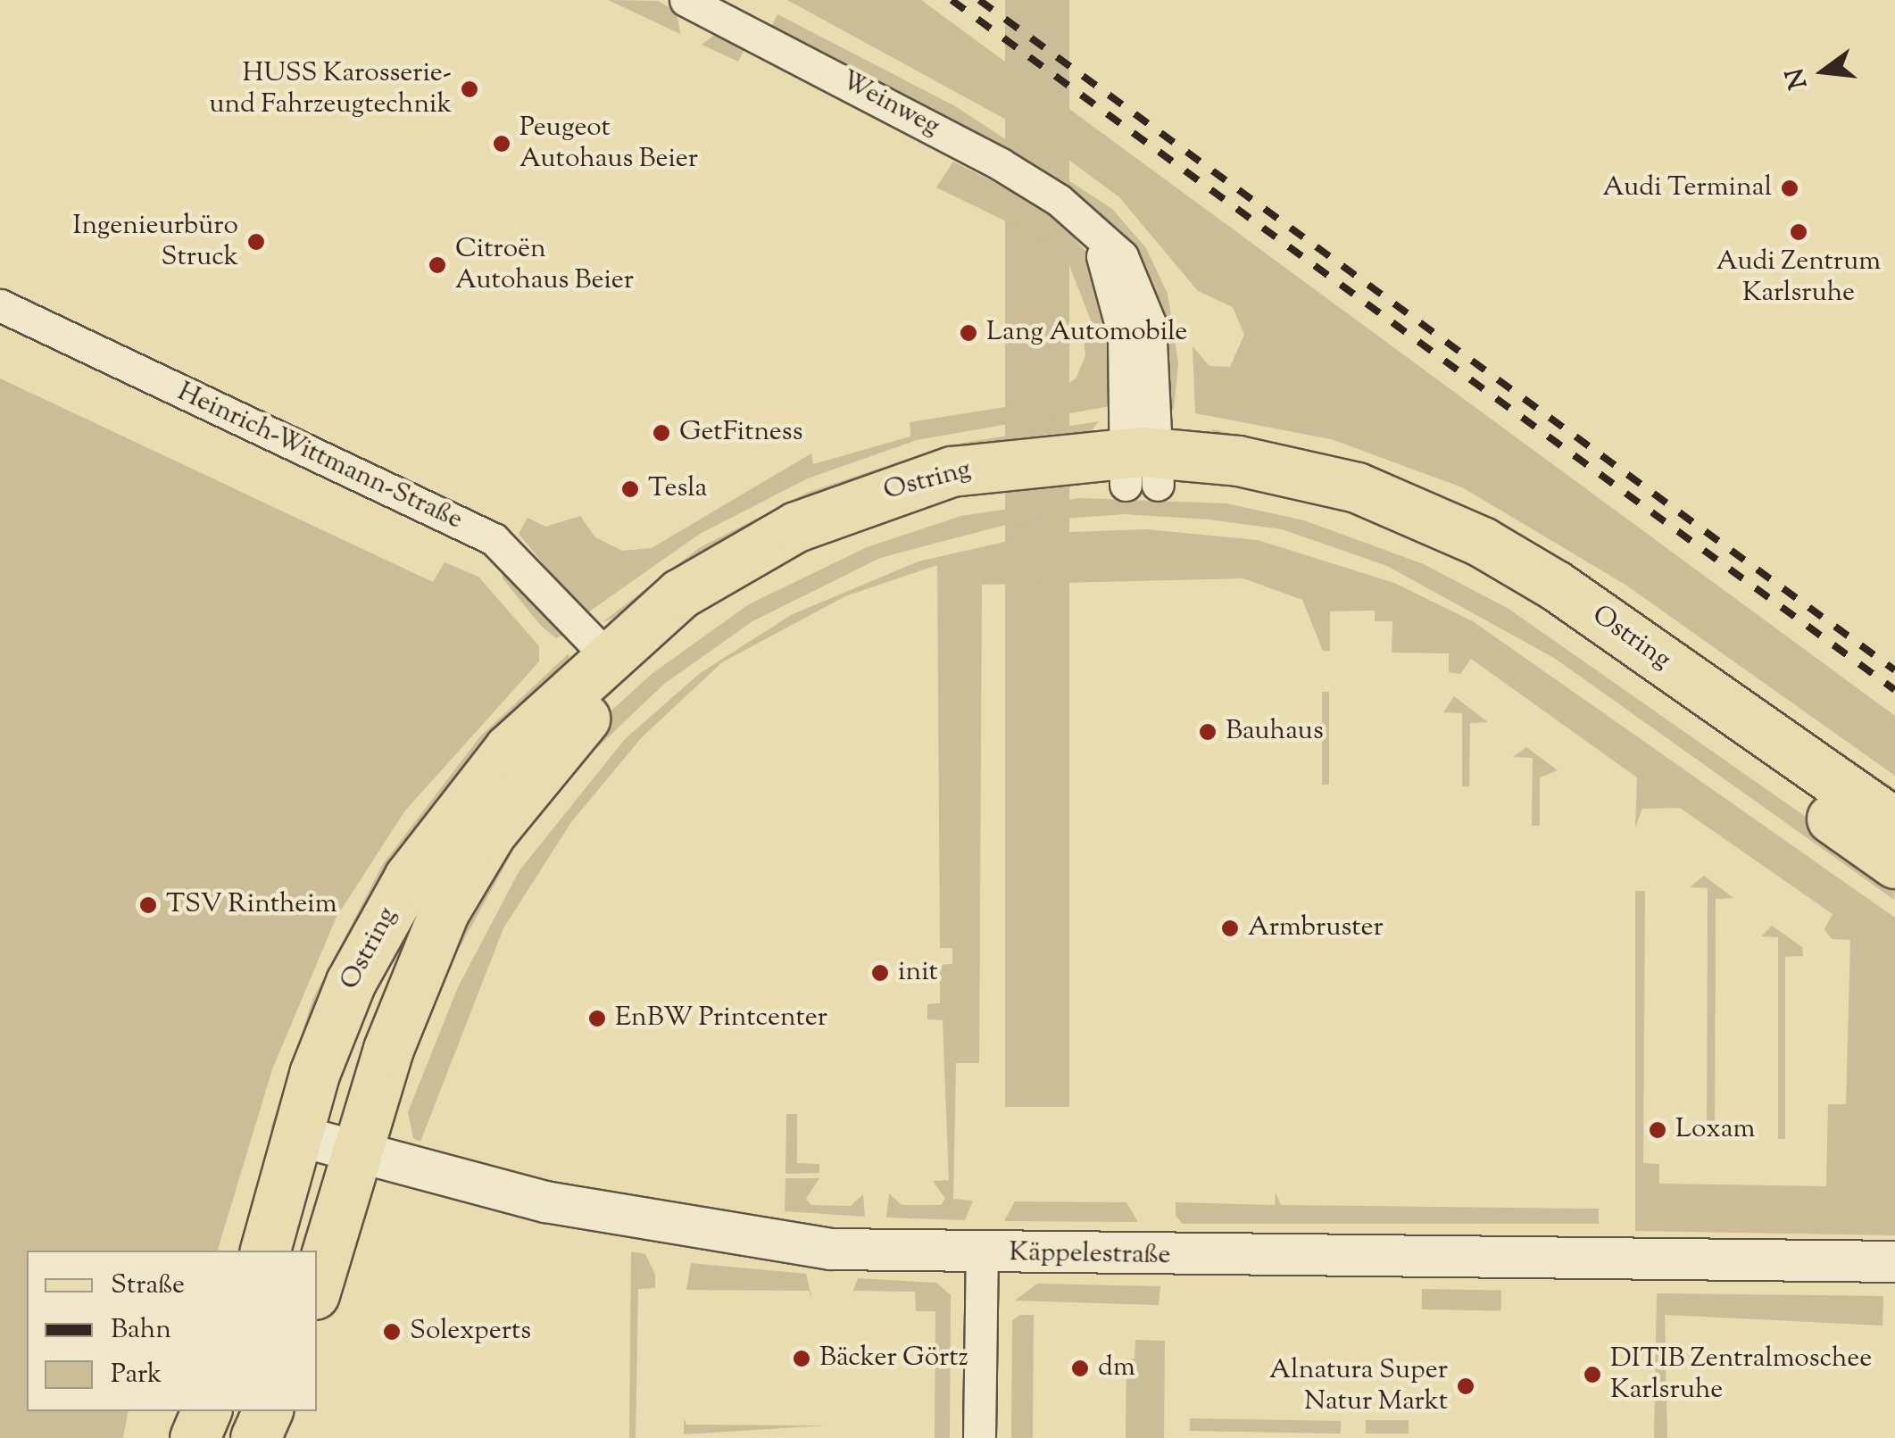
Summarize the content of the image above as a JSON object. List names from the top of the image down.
{
  "streets": {
    "main road": ["Ostring"],
    "street": ["Weinweg", "Heinrich-Wittmann-Straße", "Käppelestraße"]
  },
  "crossings": [
    ["Weinweg", "Ostring"],
    ["Heinrich-Wittmann-Straße", "Ostring"],
    ["Ostring", "Käppelestraße"]
  ],
  "places": [
    "HUSS Karosserie- und Fahrzeugtechnik",
    "Peugeot Autohaus Beier",
    "Audi Terminal",
    "Audi Zentrum Karlsruhe",
    "Ingenieurbüro Struck",
    "Citroën Autohaus Beier",
    "Lang Automobile",
    "GetFitness",
    "Tesla",
    "Bauhaus",
    "TSV Rintheim",
    "Armbruster",
    "init",
    "EnBW Printcenter",
    "Loxam",
    "Solexperts",
    "Bäcker Görtz",
    "dm",
    "DITIB Zentralmoschee Karlsruhe",
    "Alnatura Super Natur Markt"
  ],
  "legend": ["Straße", "Bahn", "Park"],
  "north": "left"
}
